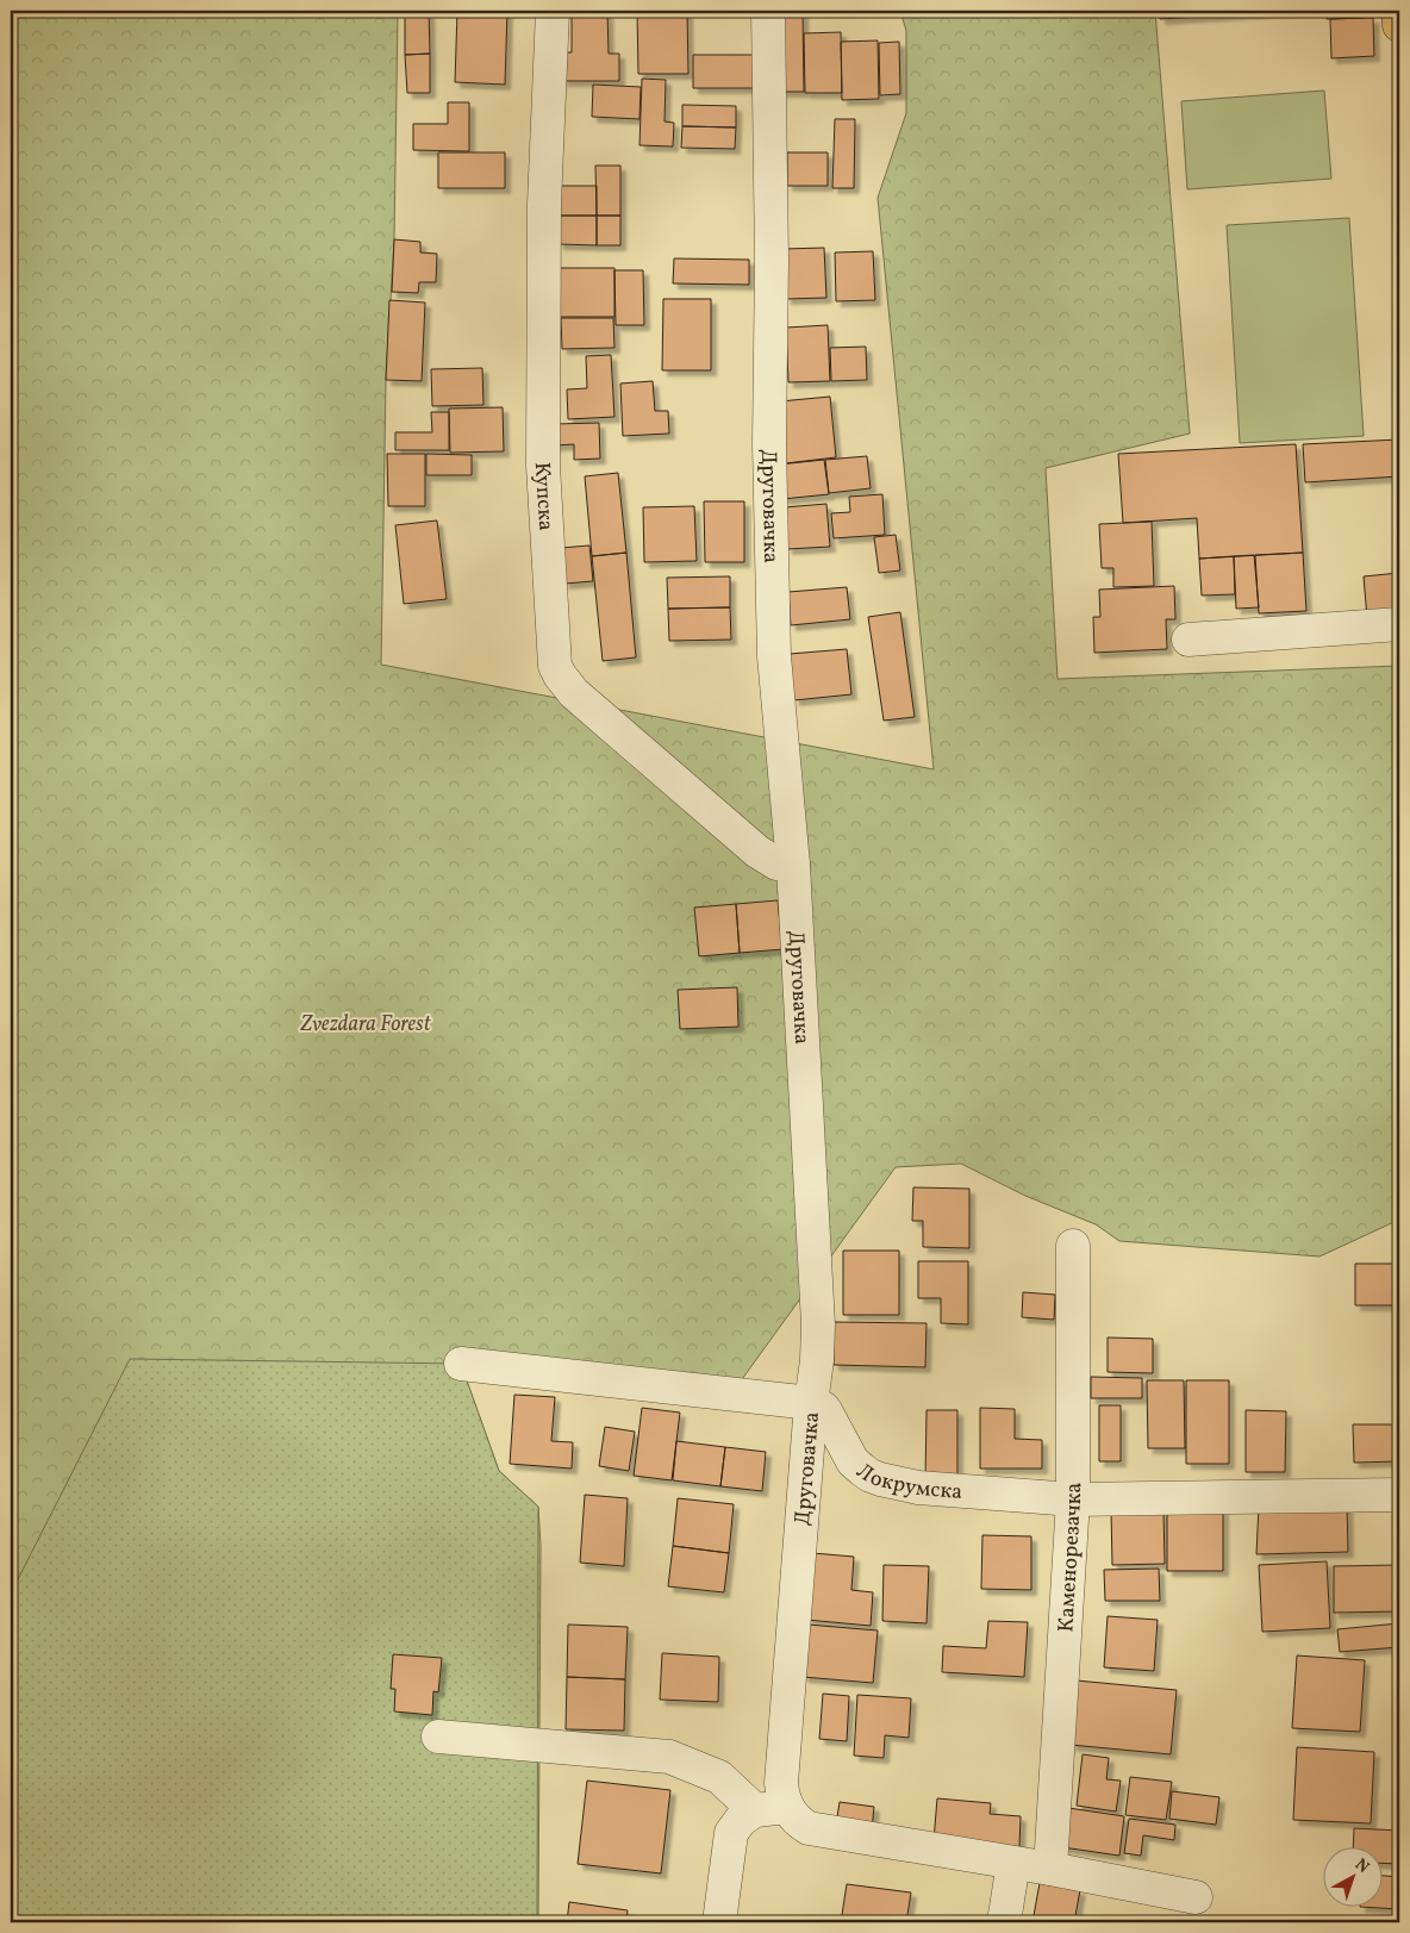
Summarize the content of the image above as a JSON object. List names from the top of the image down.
{
  "streets": {
    "street": [
      "Купска",
      "Друговачка",
      "Локрумска",
      "Каменорезачка"
    ]
  },
  "crossings": [
    ["Купска", "Друговачка"],
    ["Друговачка", "Локрумска"],
    ["Локрумска", "Каменорезачка"]
  ],
  "parks": ["Zvezdara Forest"],
  "north": "top right"
}
